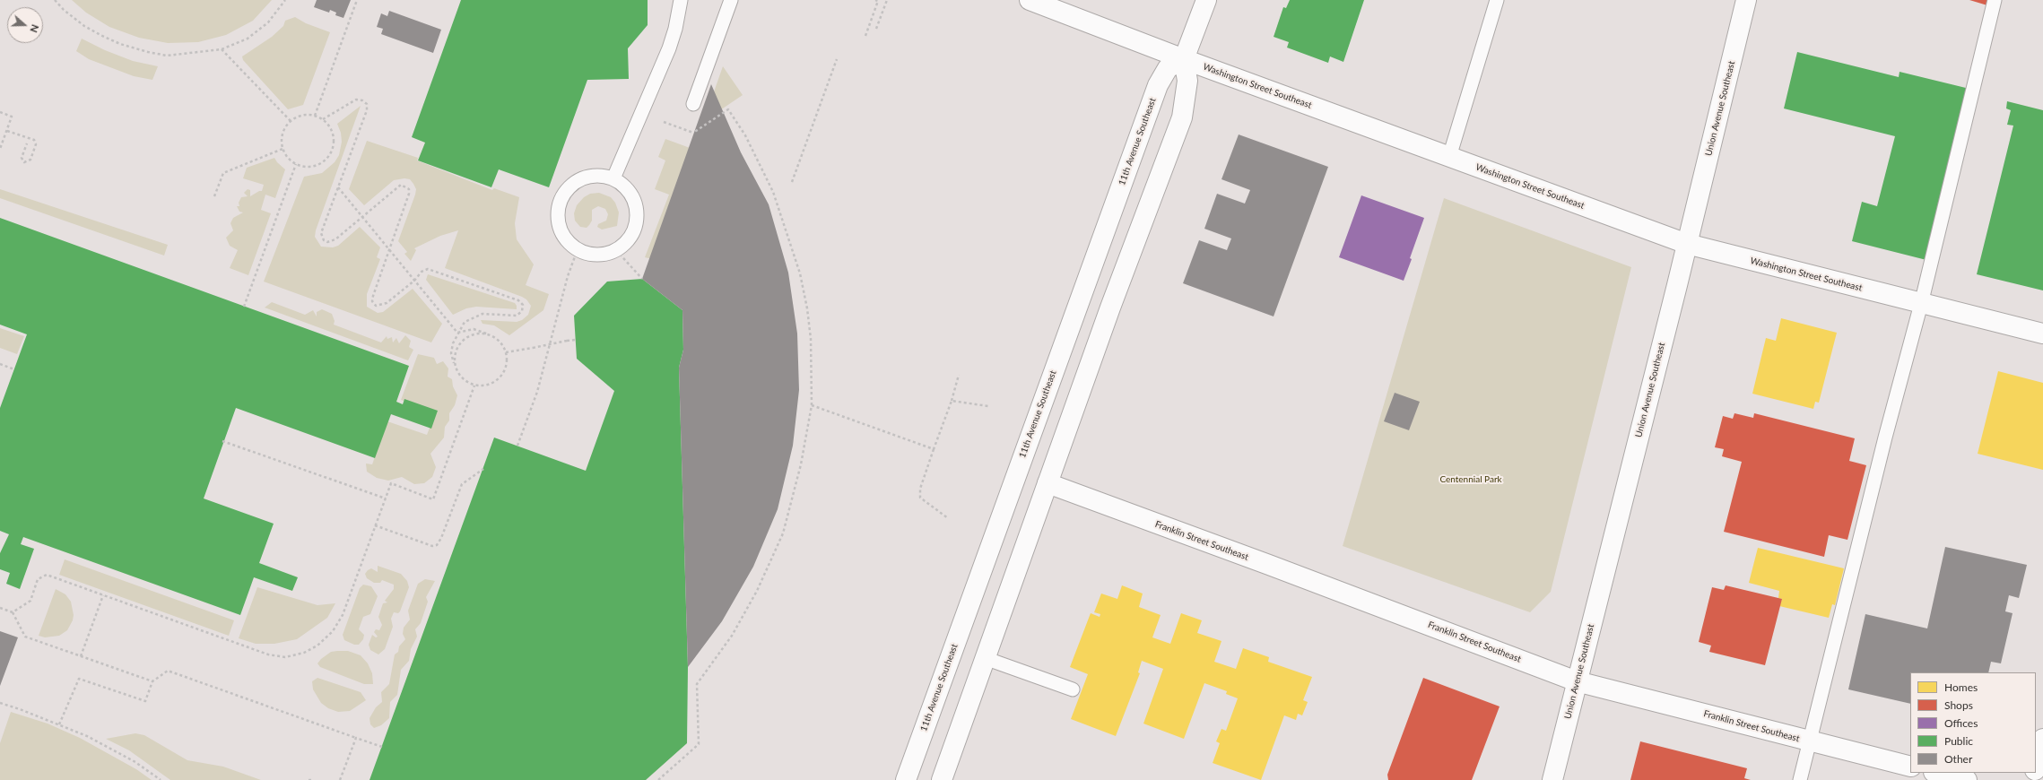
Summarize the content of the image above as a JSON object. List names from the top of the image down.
{
  "streets": {
    "street": [
      "Washington Street Southeast",
      "Union Avenue Southeast",
      "11th Avenue Southeast",
      "Franklin Street Southeast"
    ]
  },
  "crossings": [
    ["Washington Street Southeast", "Union Avenue Southeast"],
    ["Washington Street Southeast", "11th Avenue Southeast"],
    ["Union Avenue Southeast", "Franklin Street Southeast"]
  ],
  "parks": ["Centennial Park"],
  "legend": [
    "Homes",
    "Shops",
    "Offices",
    "Public",
    "Other"
  ],
  "north": "right"
}
